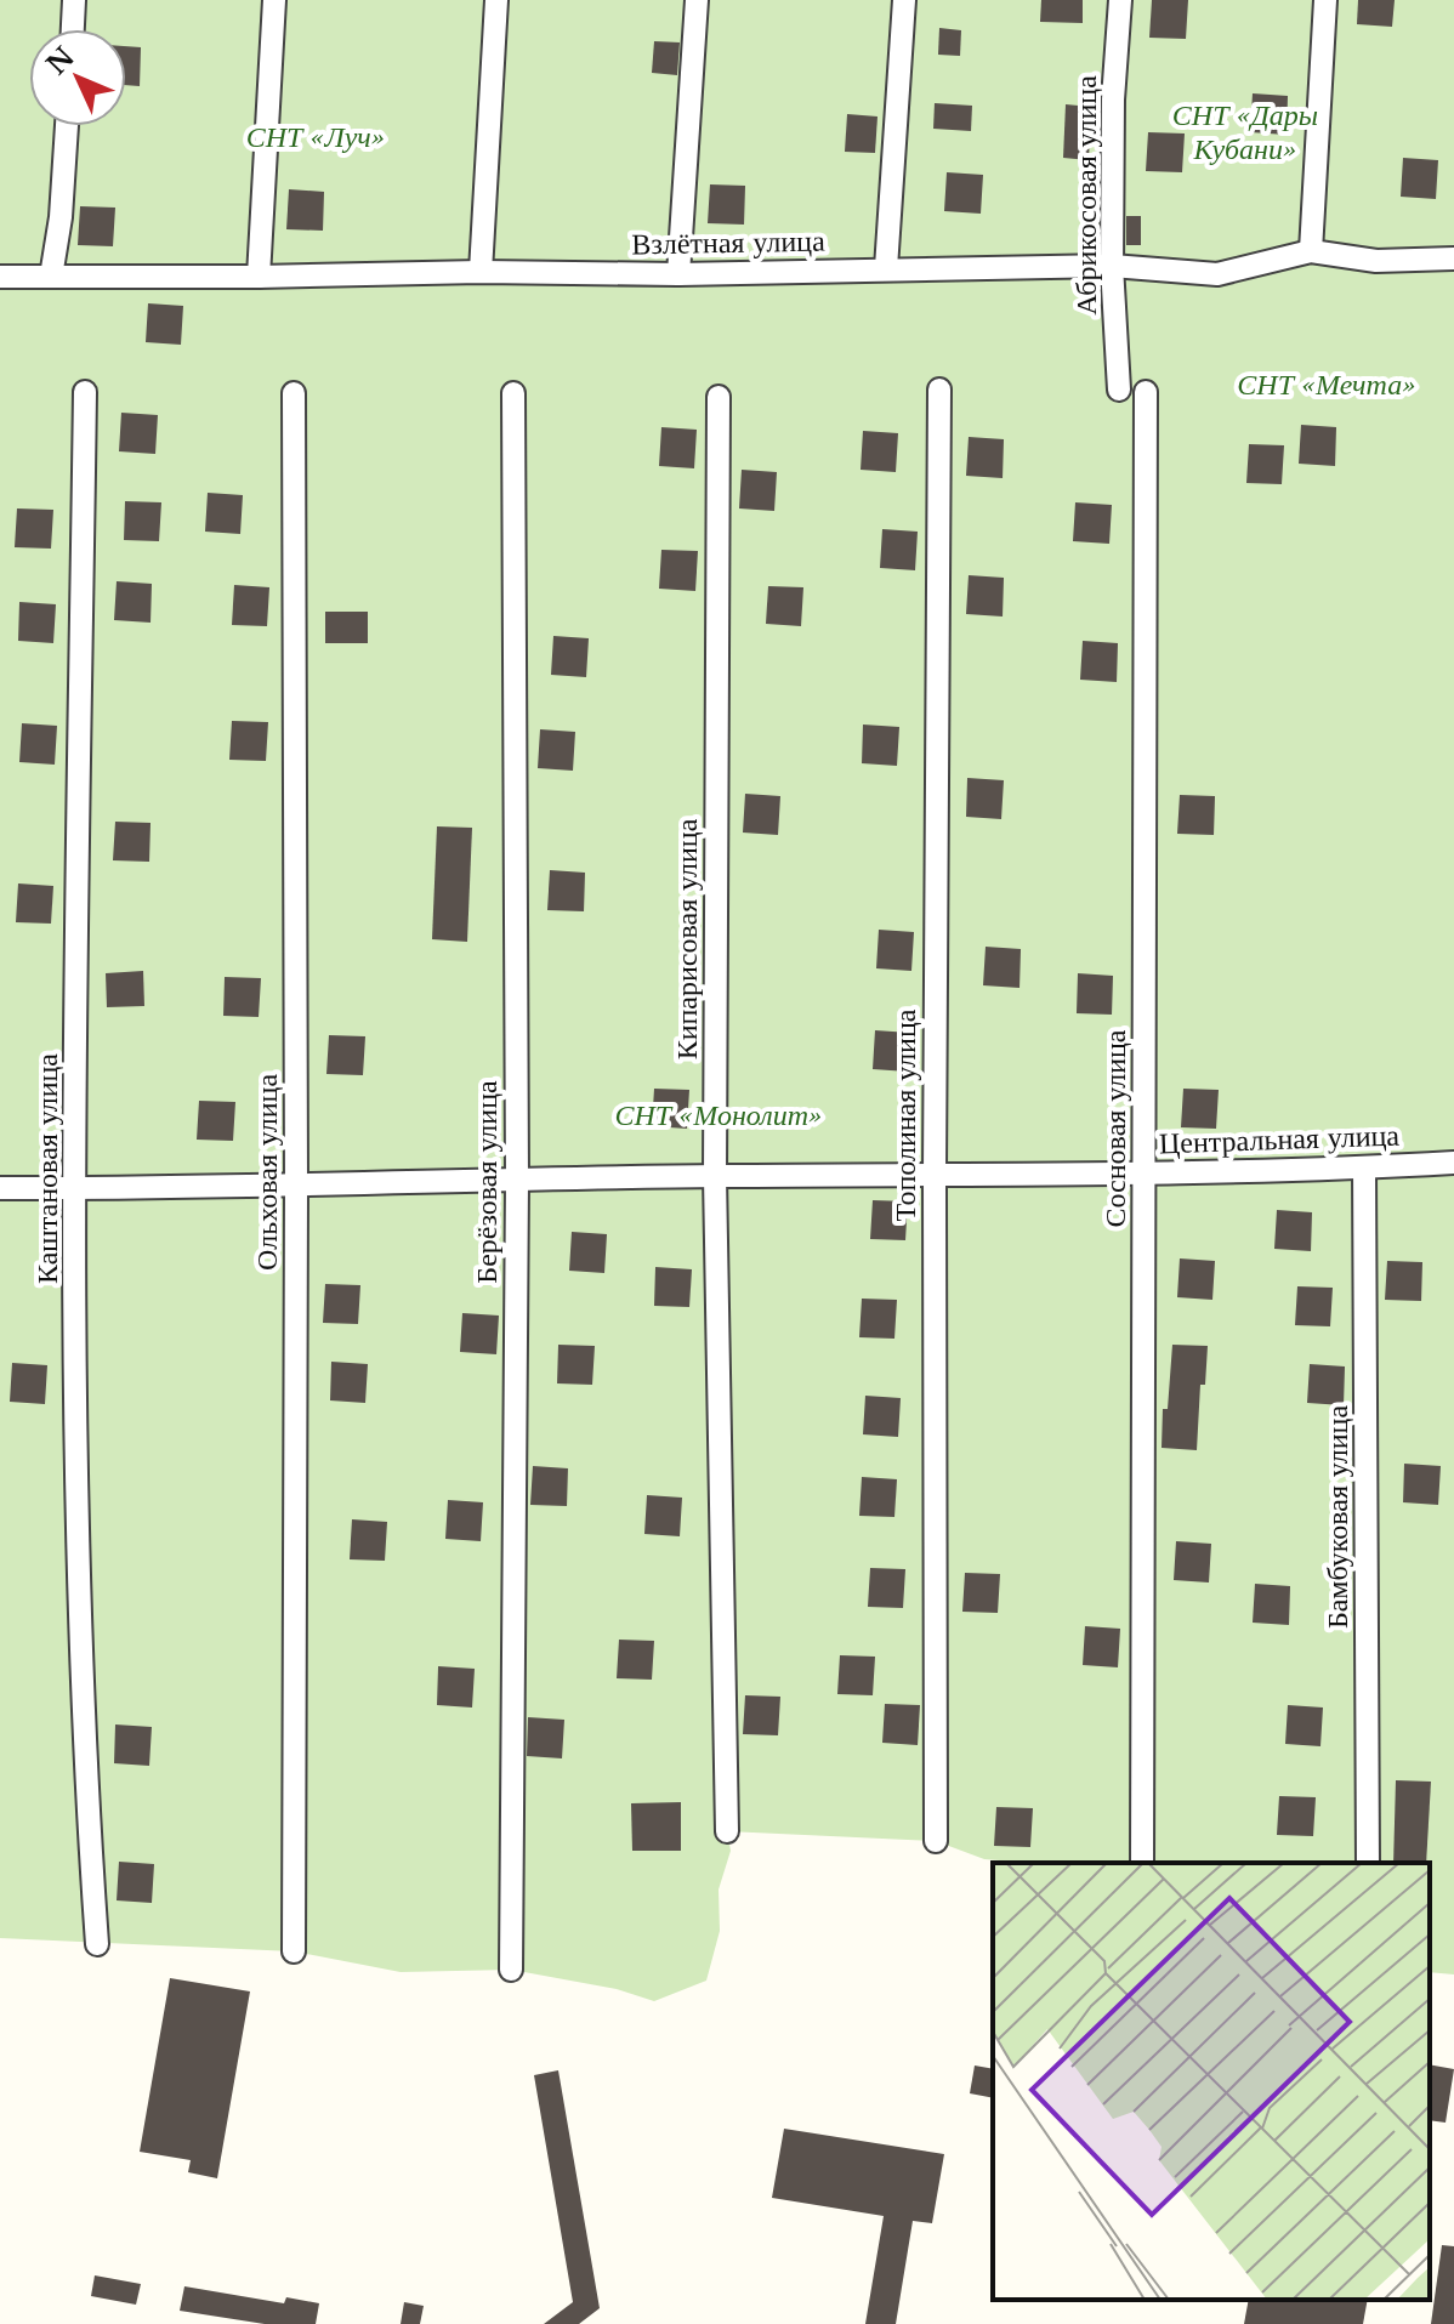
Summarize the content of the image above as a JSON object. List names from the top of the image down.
{
  "streets": {
    "street": [
      "Абрикосовая улица",
      "Взлётная улица",
      "Кипарисовая улица",
      "Тополиная улица",
      "Сосновая улица",
      "Центральная улица",
      "Каштановая улица",
      "Ольховая улица",
      "Берёзовая улица",
      "Бамбуковая улица"
    ]
  },
  "crossings": [
    ["Абрикосовая улица", "Взлётная улица"],
    ["Кипарисовая улица", "Центральная улица"],
    ["Тополиная улица", "Центральная улица"],
    ["Сосновая улица", "Центральная улица"],
    ["Центральная улица", "Каштановая улица"],
    ["Центральная улица", "Ольховая улица"],
    ["Центральная улица", "Берёзовая улица"],
    ["Центральная улица", "Бамбуковая улица"]
  ],
  "parks": [
    "СНТ «Дары Кубани»",
    "СНТ «Луч»",
    "СНТ «Мечта»",
    "СНТ «Монолит»"
  ],
  "north": "top left"
}
